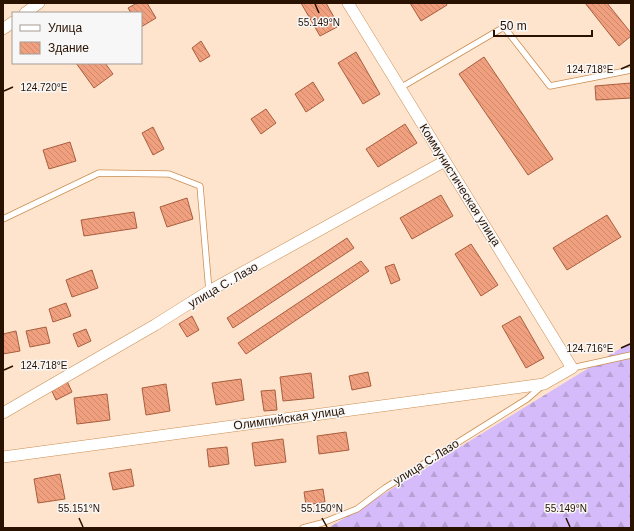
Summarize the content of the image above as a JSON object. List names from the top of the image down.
{
  "streets": {
    "street": ["Коммунистическая улица", "улица С. Лазо", "Олимпийская улица"],
    "lane": ["улица С.Лазо"]
  },
  "crossings": [
    ["Коммунистическая улица", "улица С. Лазо"],
    ["Коммунистическая улица", "Олимпийская улица"],
    ["Олимпийская улица", "улица С.Лазо"]
  ],
  "legend": ["Улица", "Здание"],
  "scale_bar": "50 m",
  "coordinates": [
    "55.149°N",
    "124.718°E",
    "124.720°E",
    "124.716°E",
    "55.151°N",
    "55.150°N"
  ]
}
